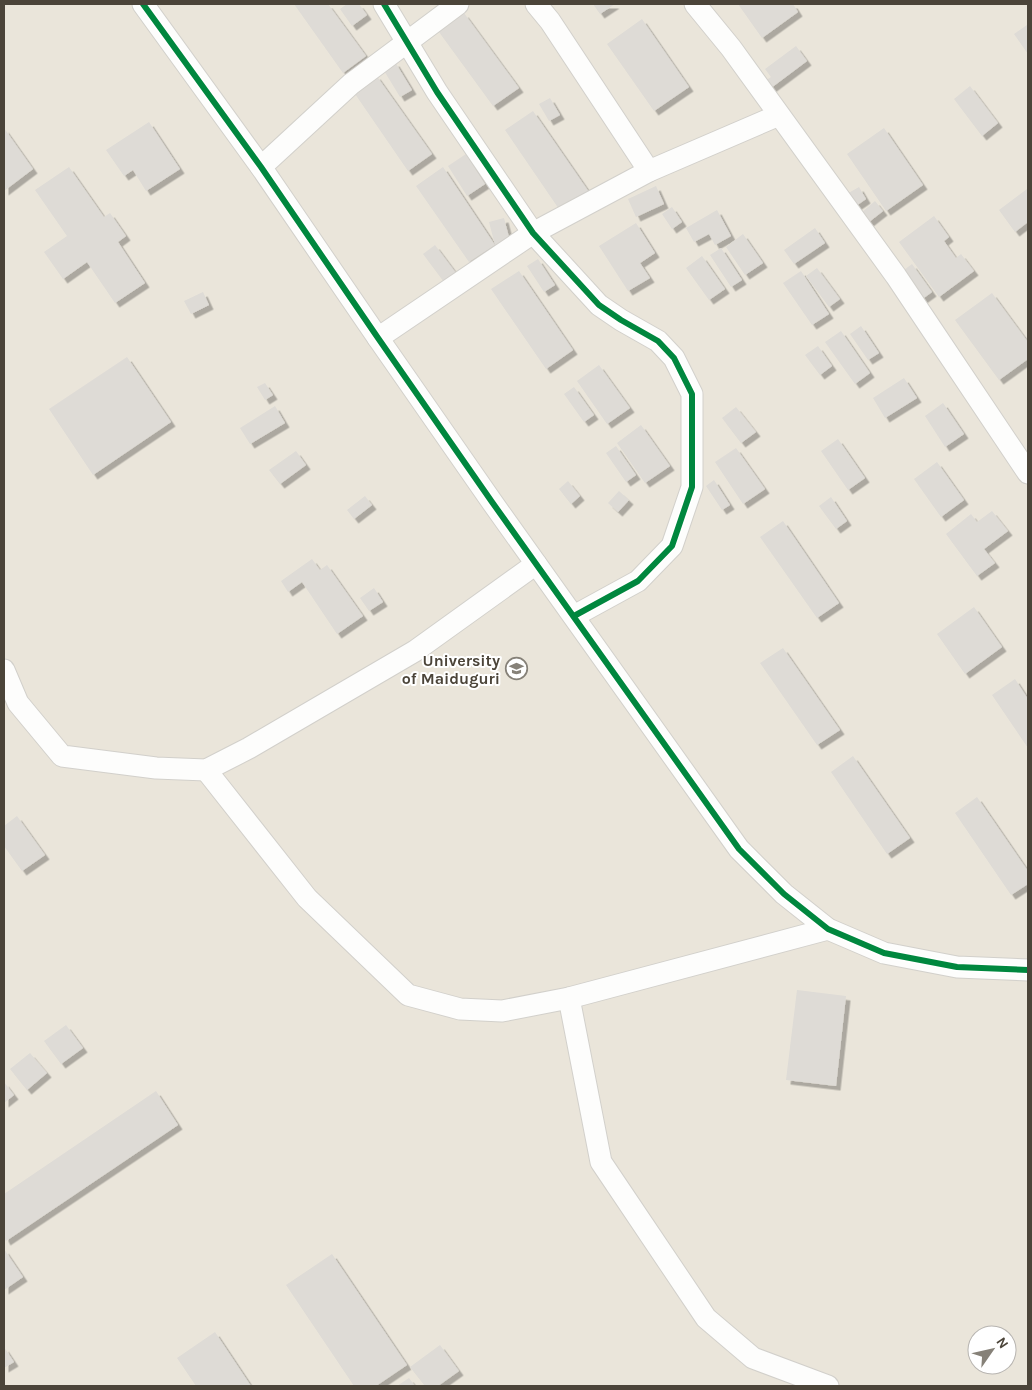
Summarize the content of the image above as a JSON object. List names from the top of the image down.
{
  "places": {
    "school or university": ["University of Maiduguri"]
  },
  "north": "top right"
}
